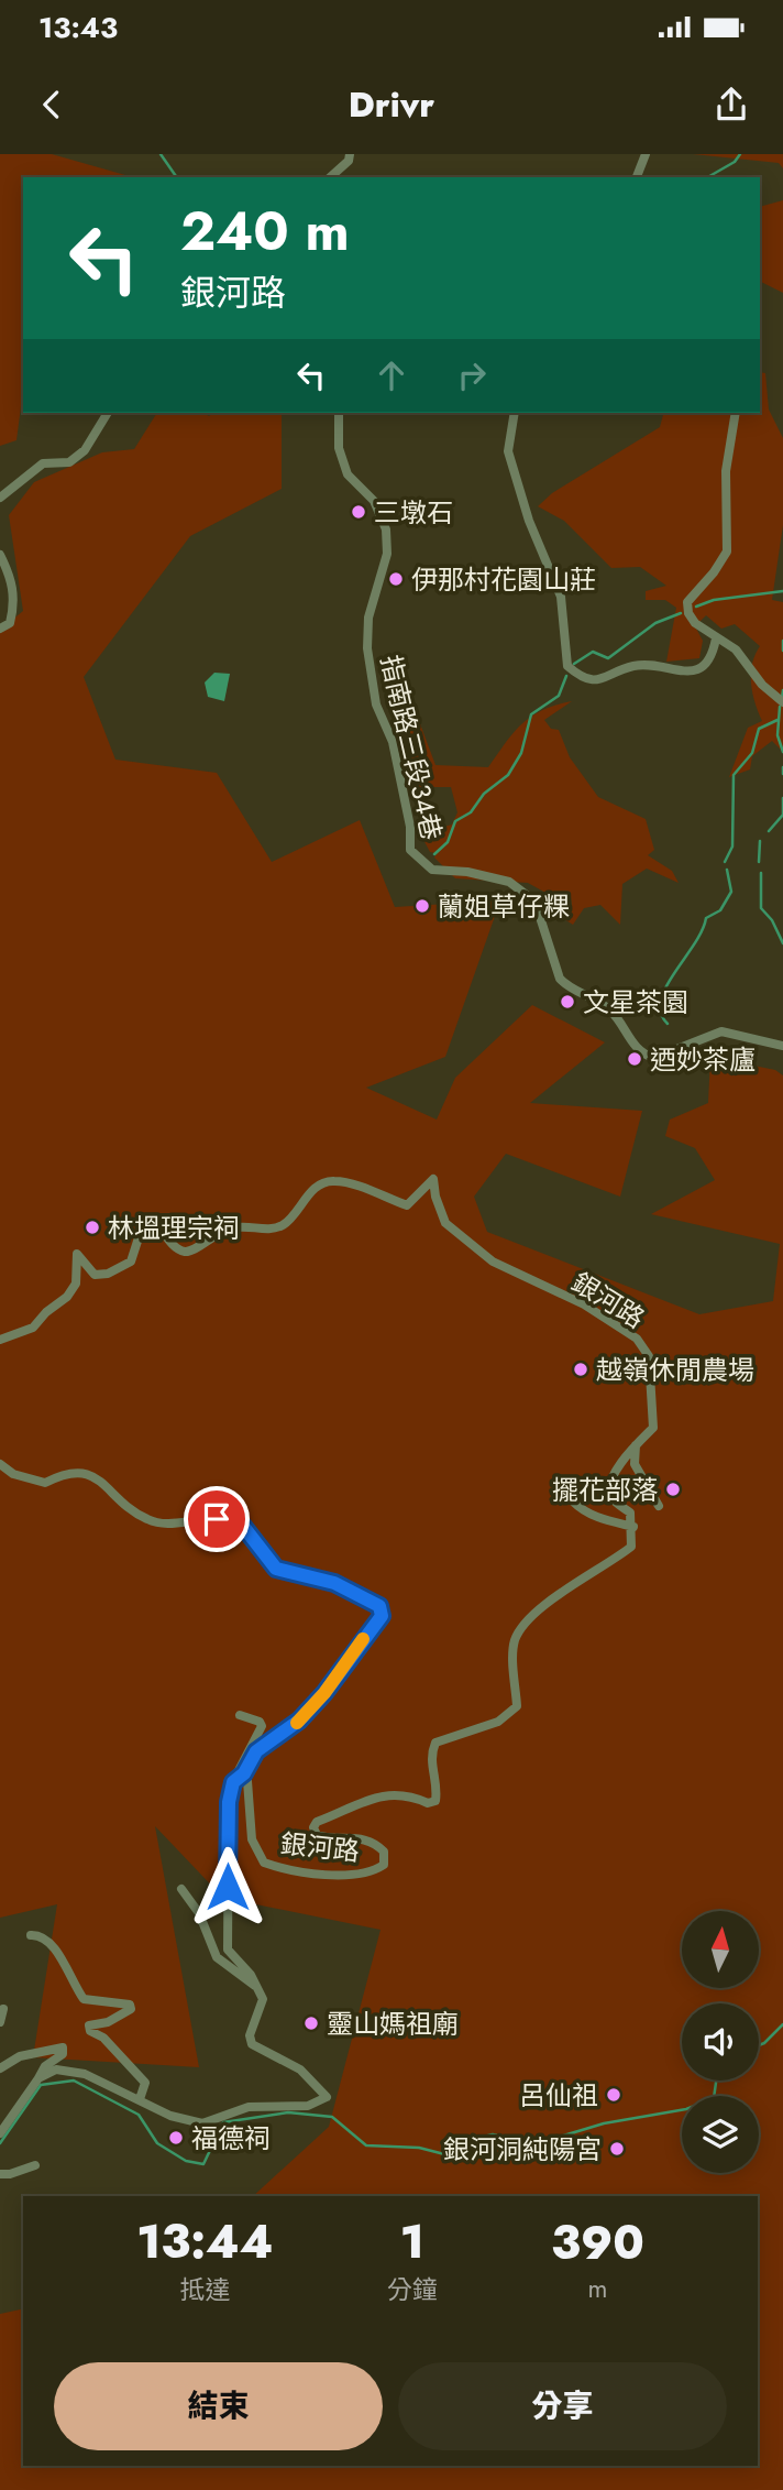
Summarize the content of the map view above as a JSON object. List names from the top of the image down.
{
  "streets": {
    "street": ["指南路三段34巷", "銀河路"]
  },
  "places": [
    "三墩石",
    "伊那村花園山莊",
    "蘭姐草仔粿",
    "文星茶園",
    "迺妙茶廬",
    "林塭理宗祠",
    "越嶺休閒農場",
    "擺花部落",
    "靈山媽祖廟",
    "呂仙祖",
    "福德祠",
    "銀河洞純陽宮"
  ],
  "north": "top",
  "page": {
    "status": "13:43",
    "header": "Drivr",
    "turn": ["240 m", "銀河路"],
    "eta": [
      "13:44",
      "抵達",
      "1",
      "分鐘",
      "390",
      "m"
    ],
    "buttons": ["結束", "分享"]
  }
}
